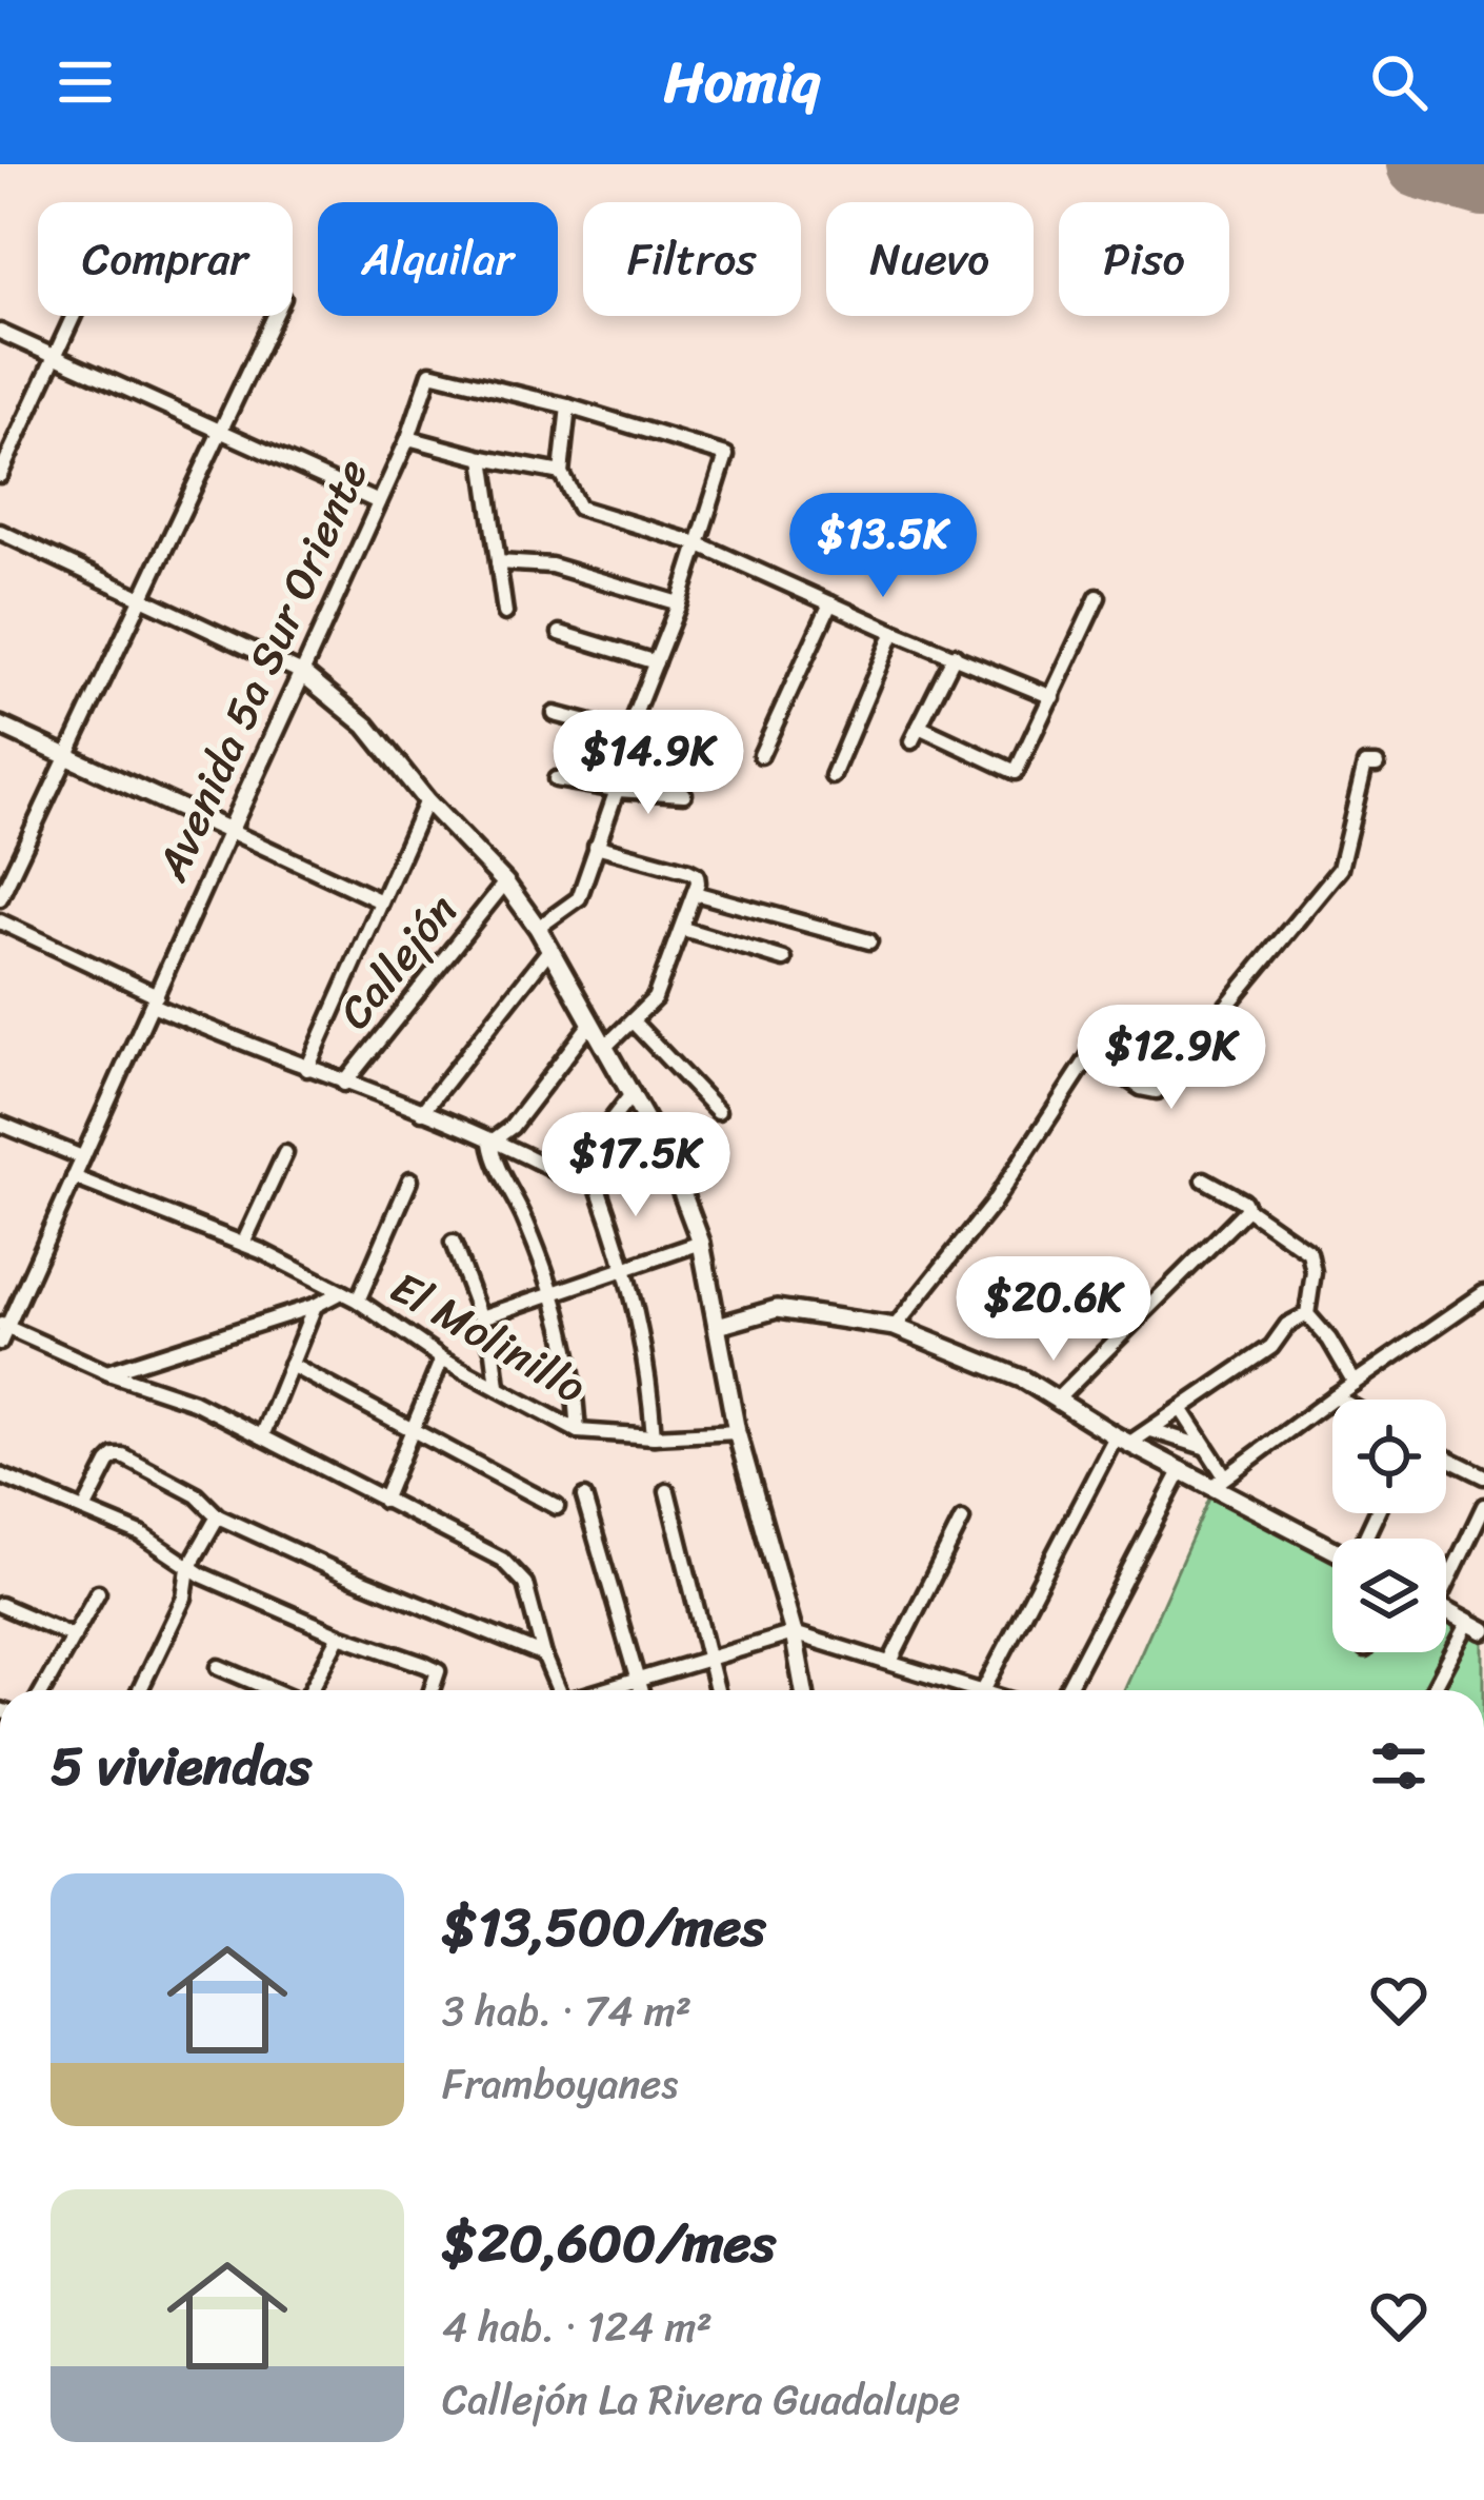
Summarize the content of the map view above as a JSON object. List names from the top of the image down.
{
  "streets": {
    "street": ["Avenida 5a Sur Oriente", "Callejón", "El Molinillo"]
  },
  "crossings": [
    ["Avenida 5a Sur Oriente", "El Molinillo"]
  ],
  "page": {
    "header": "Homiq",
    "chip": [
      "Comprar",
      "Alquilar",
      "Filtros",
      "Nuevo",
      "Piso"
    ],
    "price": [
      "$13.5K",
      "$14.9K",
      "$12.9K",
      "$17.5K",
      "$20.6K"
    ],
    "heading": "5 viviendas",
    "list": [
      {
        "name": "$13,500/mes",
        "note": "3 hab. · 74 m² · Framboyanes"
      },
      {
        "name": "$20,600/mes",
        "note": "4 hab. · 124 m² · Callejón La Rivera Guadalupe"
      }
    ]
  }
}
